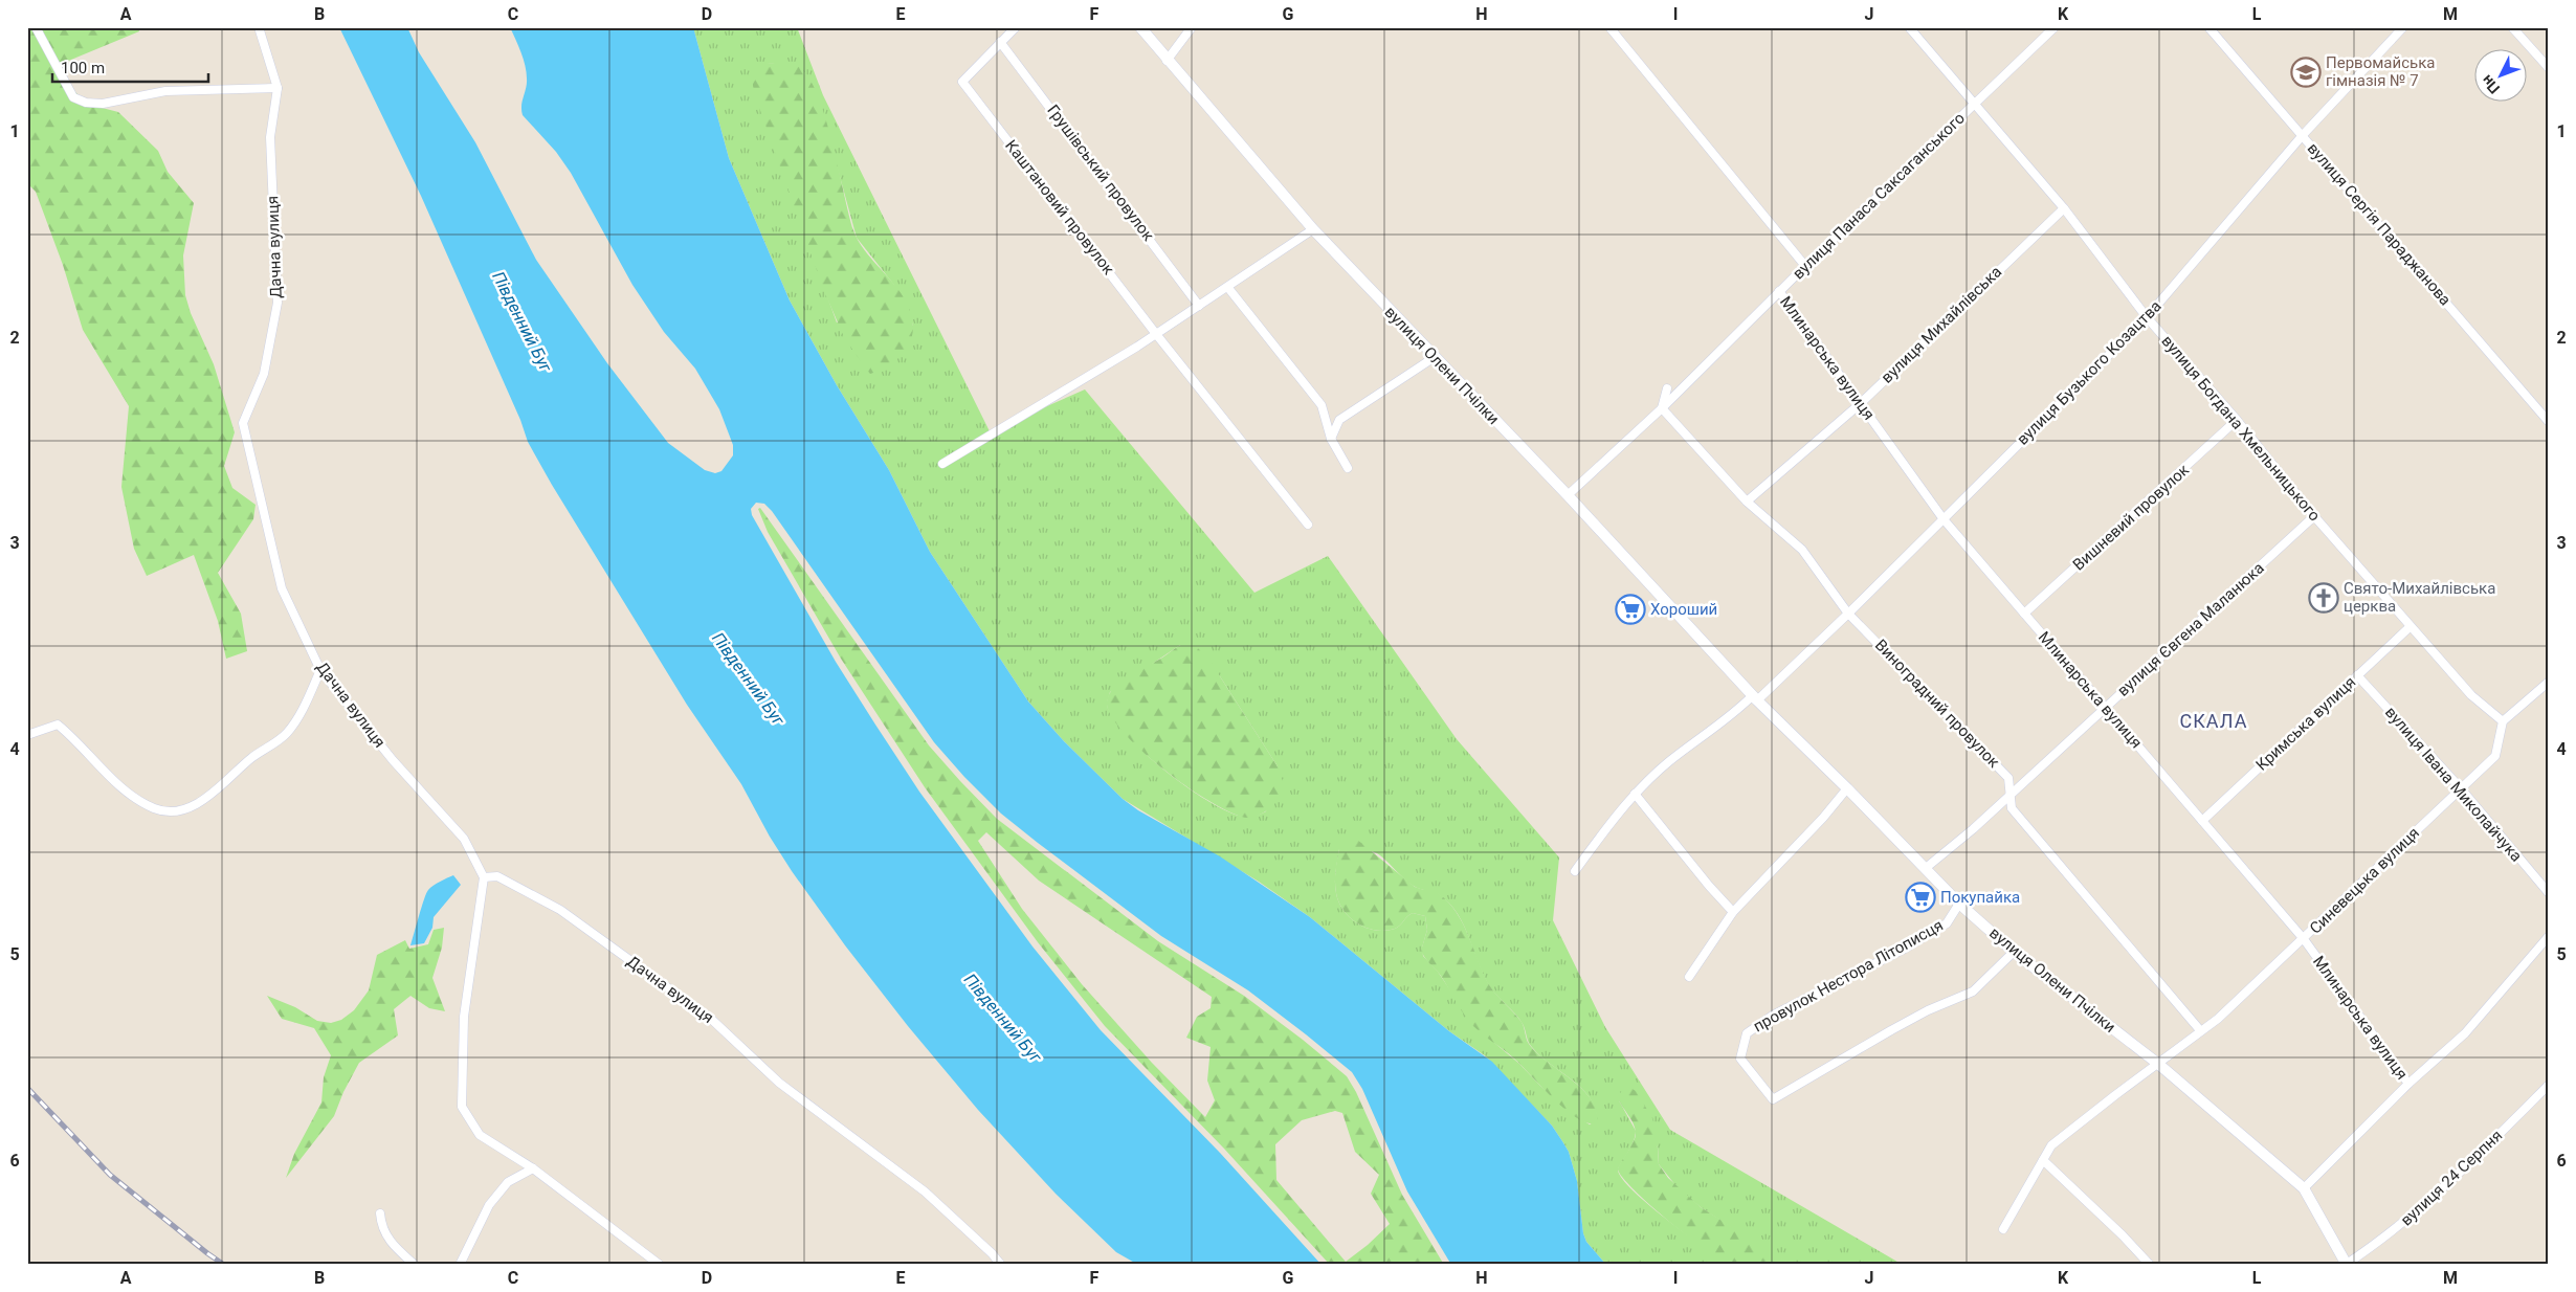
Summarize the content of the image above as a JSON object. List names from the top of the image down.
{
  "streets": {
    "street": [
      "Грушівський провулок",
      "вулиця Панаса Саксаганського",
      "Каштановий провулок",
      "вулиця Сергія Параджанова",
      "Дачна вулиця",
      "вулиця Михайлівська",
      "Млинарська вулиця",
      "вулиця Олени Пчілки",
      "вулиця Бузького Козацтва",
      "вулиця Богдана Хмельницького",
      "Вишневий провулок",
      "вулиця Євгена Маланюка",
      "Виноградний провулок",
      "Кримська вулиця",
      "вулиця Івана Миколайчука",
      "Синевецька вулиця",
      "провулок Нестора Літописця",
      "вулиця 24 Серпня"
    ]
  },
  "crossings": [
    ["Грушівський провулок", "Каштановий провулок"],
    ["вулиця Панаса Саксаганського", "Млинарська вулиця"],
    ["вулиця Панаса Саксаганського", "вулиця Олени Пчілки"],
    ["вулиця Панаса Саксаганського", "вулиця Богдана Хмельницького"],
    ["вулиця Панаса Саксаганського", "Виноградний провулок"],
    ["вулиця Сергія Параджанова", "вулиця Бузького Козацтва"],
    ["вулиця Михайлівська", "Млинарська вулиця"],
    ["вулиця Михайлівська", "вулиця Богдана Хмельницького"],
    ["вулиця Михайлівська", "Виноградний провулок"],
    ["Млинарська вулиця", "вулиця Бузького Козацтва"],
    ["Млинарська вулиця", "Вишневий провулок"],
    ["Млинарська вулиця", "вулиця Євгена Маланюка"],
    ["Млинарська вулиця", "Кримська вулиця"],
    ["Млинарська вулиця", "Синевецька вулиця"],
    ["вулиця Олени Пчілки", "вулиця Бузького Козацтва"],
    ["вулиця Олени Пчілки", "вулиця Євгена Маланюка"],
    ["вулиця Олени Пчілки", "Синевецька вулиця"],
    ["вулиця Олени Пчілки", "провулок Нестора Літописця"],
    ["вулиця Олени Пчілки", "вулиця 24 Серпня"],
    ["вулиця Бузького Козацтва", "вулиця Богдана Хмельницького"],
    ["вулиця Бузького Козацтва", "Виноградний провулок"],
    ["вулиця Богдана Хмельницького", "Вишневий провулок"],
    ["вулиця Богдана Хмельницького", "вулиця Євгена Маланюка"],
    ["вулиця Богдана Хмельницького", "Кримська вулиця"],
    ["вулиця Богдана Хмельницького", "Синевецька вулиця"],
    ["вулиця Євгена Маланюка", "Виноградний провулок"],
    ["Виноградний провулок", "Синевецька вулиця"],
    ["Кримська вулиця", "вулиця Івана Миколайчука"],
    ["вулиця Івана Миколайчука", "Синевецька вулиця"]
  ],
  "districts": ["СКАЛА"],
  "water": ["Південний Буг"],
  "places": {
    "school or university": ["Первомайська гімназія № 7"],
    "church": ["Свято-Михайлівська церква"],
    "supermarket": ["Хороший", "Покупайка"]
  },
  "scale_bar": "100 m",
  "north": "bottom left",
  "grid": {
    "columns": [
      "A",
      "B",
      "C",
      "D",
      "E",
      "F",
      "G",
      "H",
      "I",
      "J",
      "K",
      "L",
      "M"
    ],
    "rows": [
      "1",
      "2",
      "3",
      "4",
      "5",
      "6"
    ]
  }
}
